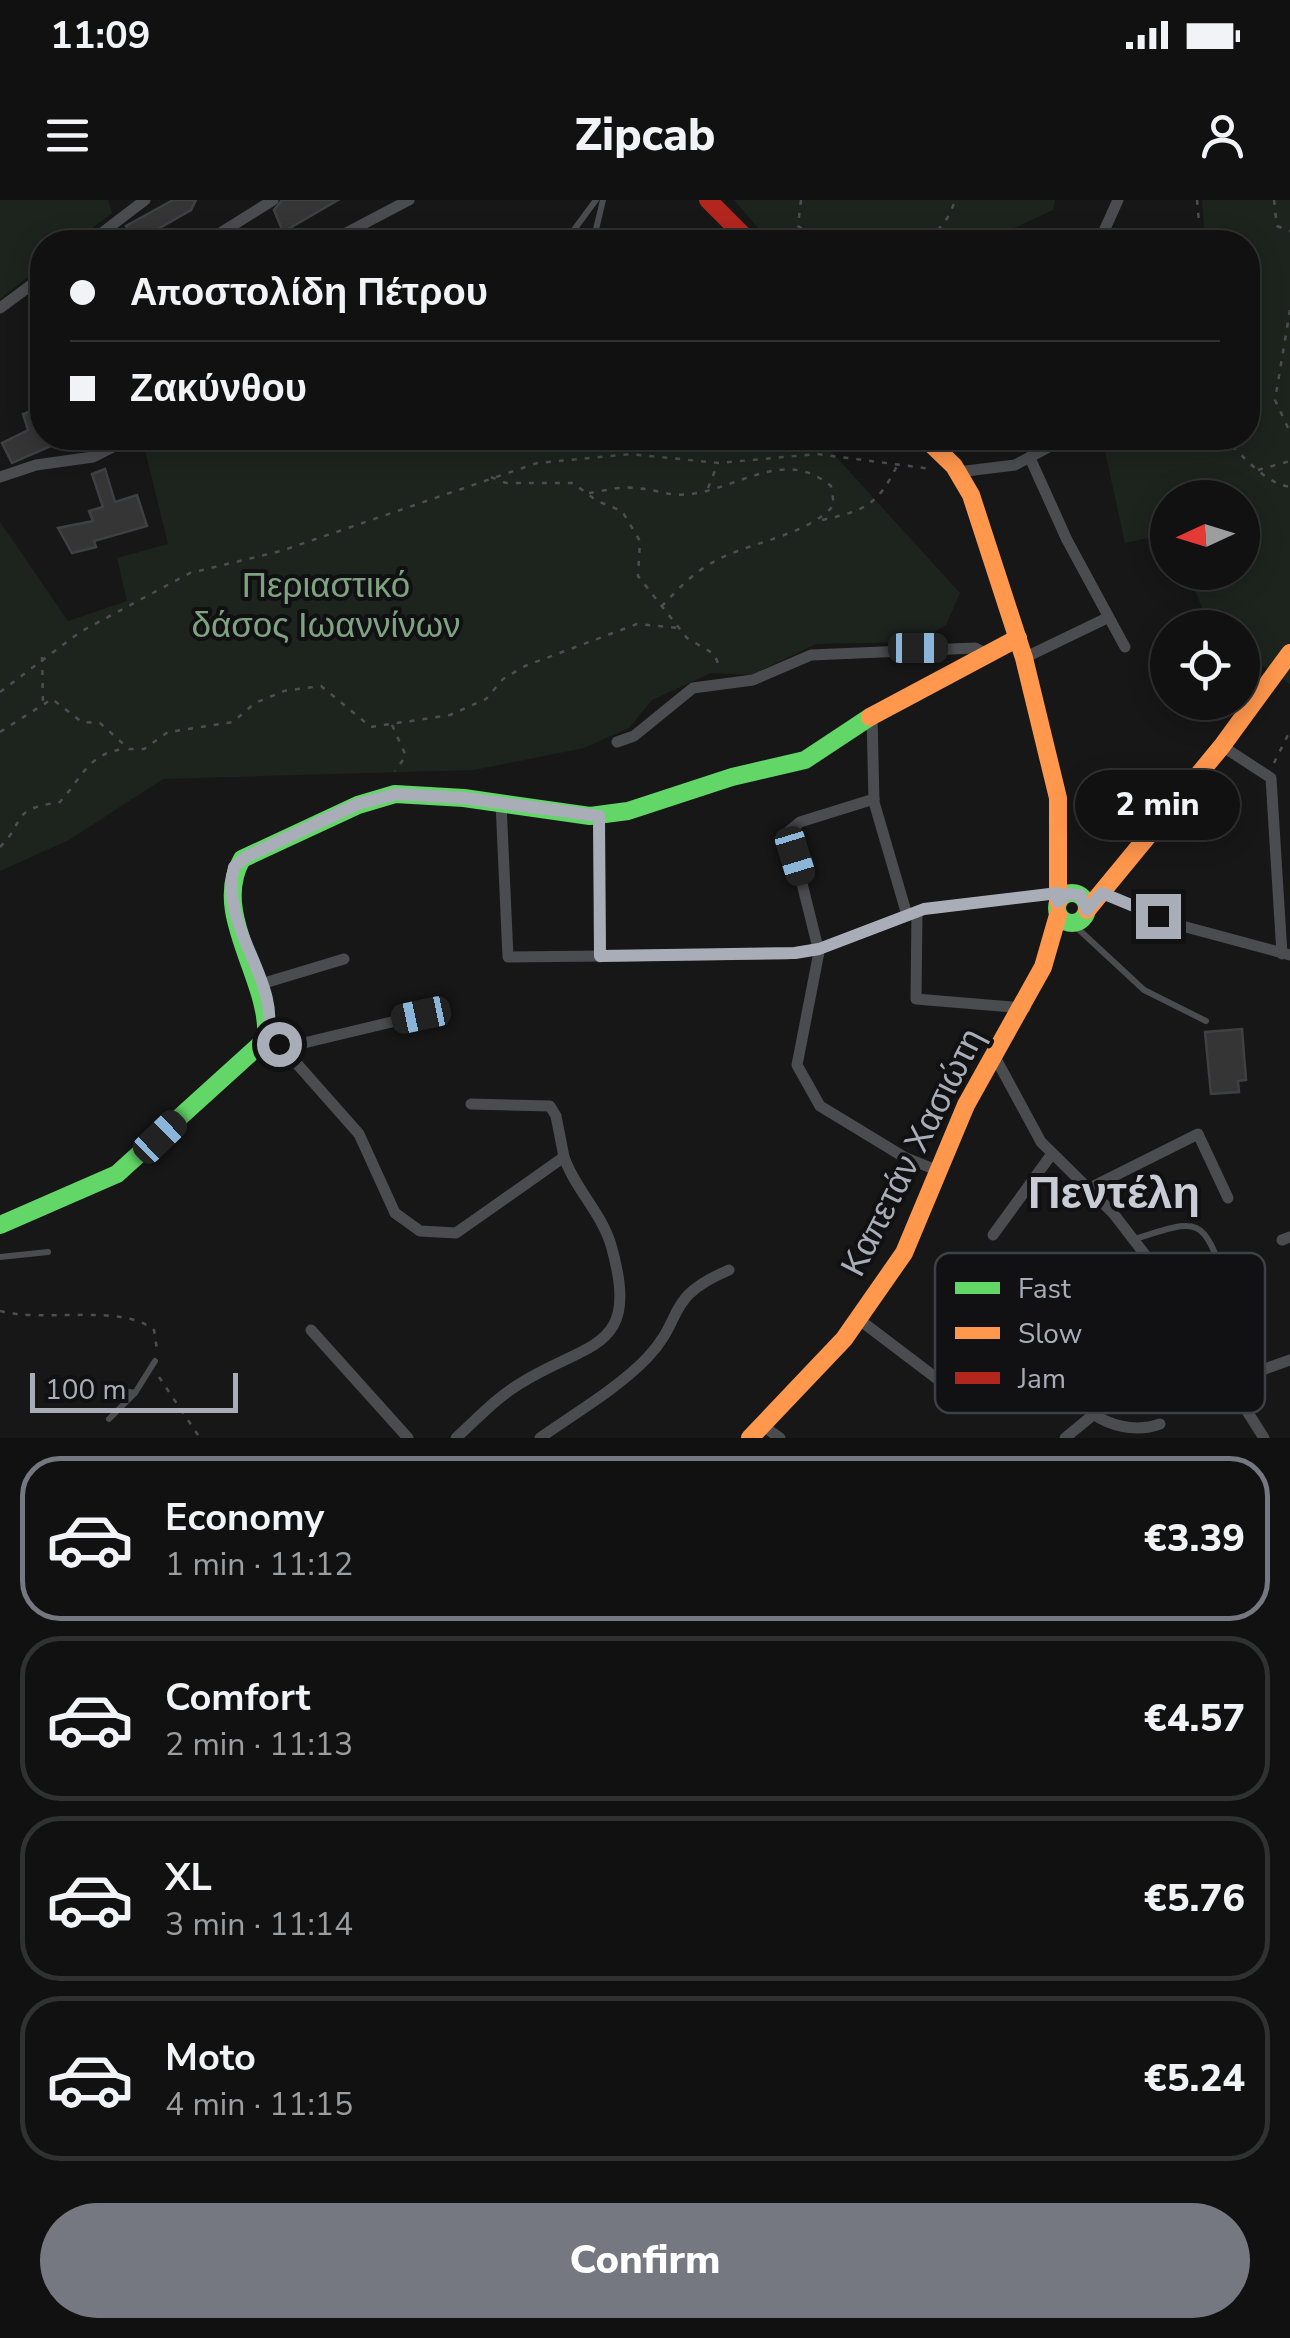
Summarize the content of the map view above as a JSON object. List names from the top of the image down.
{
  "streets": {
    "street": ["Καπετάν Χασιώτη"]
  },
  "districts": ["Πεντέλη"],
  "parks": ["Περιαστικό δάσος Ιωαννίνων"],
  "legend": ["Fast", "Slow", "Jam"],
  "scale_bar": "100 m",
  "north": "left",
  "page": {
    "status": "11:09",
    "header": "Zipcab",
    "banner": ["Αποστολίδη Πέτρου", "Ζακύνθου"],
    "bubble": "2 min",
    "scale": "100 m",
    "list": [
      {
        "name": "Economy",
        "note": "1 min · 11:12",
        "value": "€3.39"
      },
      {
        "name": "Comfort",
        "note": "2 min · 11:13",
        "value": "€4.57"
      },
      {
        "name": "XL",
        "note": "3 min · 11:14",
        "value": "€5.76"
      },
      {
        "name": "Moto",
        "note": "4 min · 11:15",
        "value": "€5.24"
      }
    ],
    "buttons": "Confirm"
  }
}
